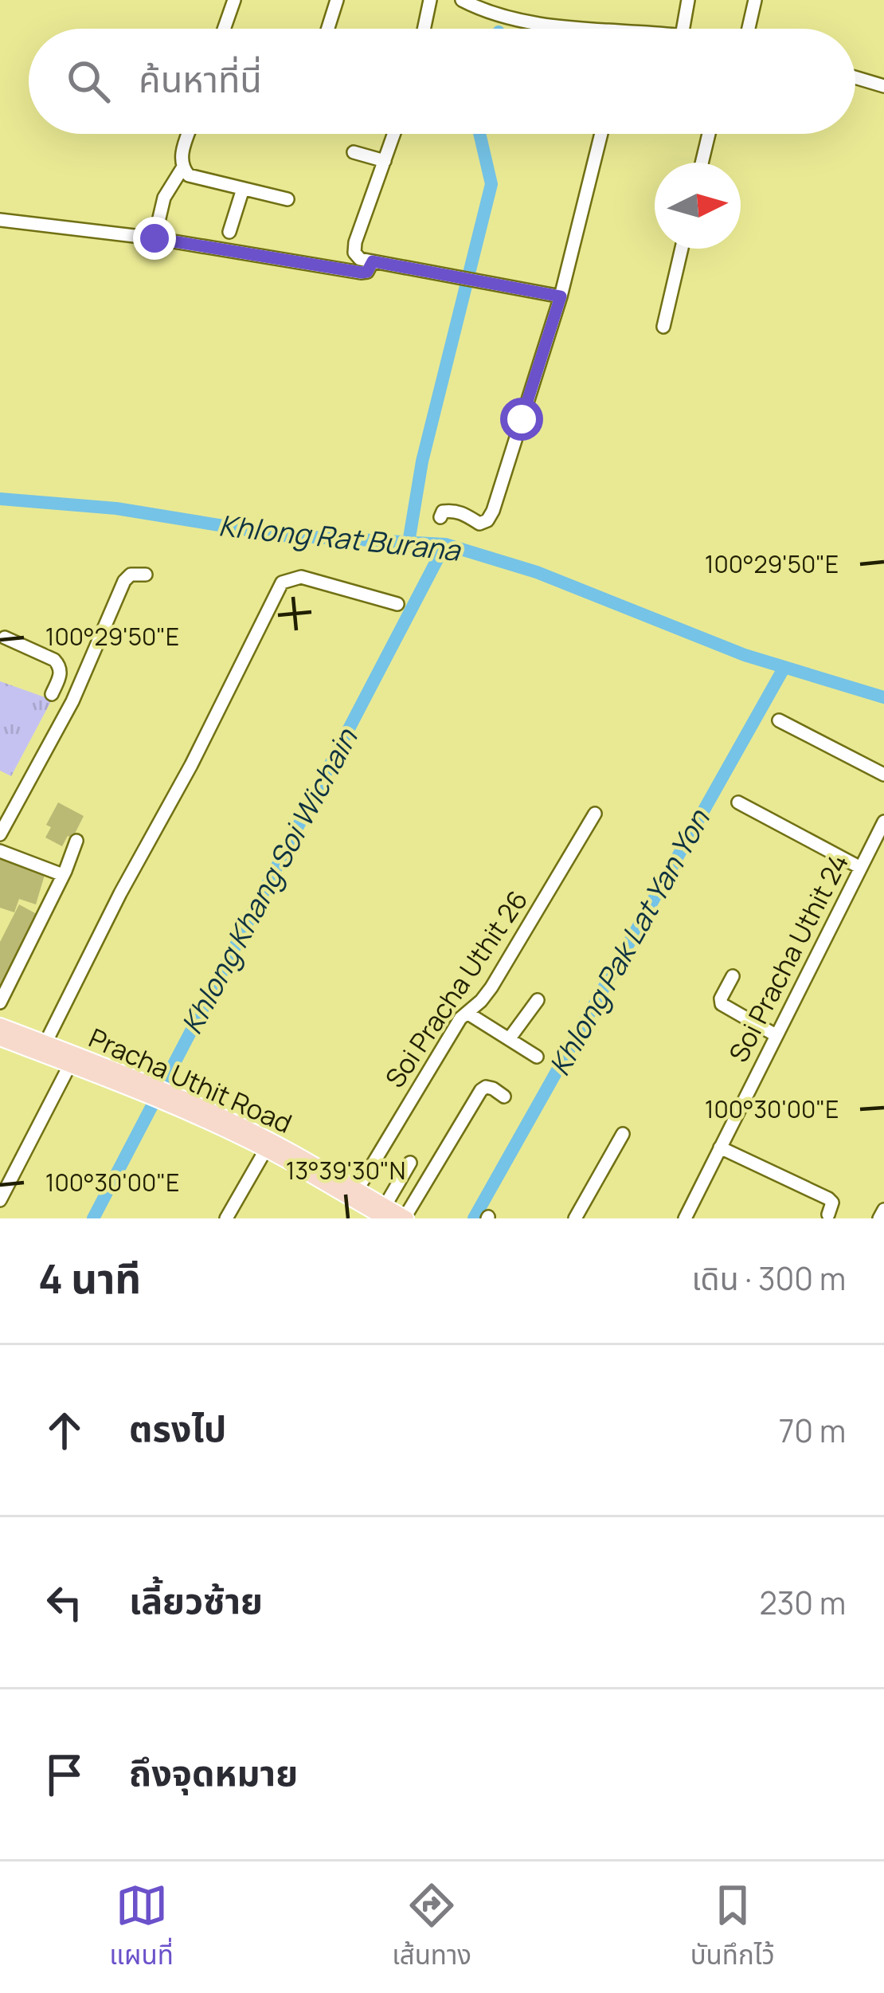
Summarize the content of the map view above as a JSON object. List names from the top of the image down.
{
  "streets": {
    "main road": ["Pracha Uthit Road"],
    "street": ["Soi Pracha Uthit 24", "Soi Pracha Uthit 26"]
  },
  "crossings": [
    ["Soi Pracha Uthit 26", "Pracha Uthit Road"]
  ],
  "water": ["Khlong Rat Burana", "Khlong Khang Soi Wichain", "Khlong Pak Lat Yan Yon"],
  "north": "right",
  "page": {
    "search": "ค้นหาที่นี่",
    "heading": ["4 นาที", "เดิน · 300 m"],
    "list": [
      ["ตรงไป", "70 m"],
      ["เลี้ยวซ้าย", "230 m"],
      "ถึงจุดหมาย"
    ],
    "nav": ["แผนที่", "เส้นทาง", "บันทึกไว้"]
  },
  "coordinates": ["100°29'50\"E", "100°30'00\"E", "13°39'30\"N"]
}
